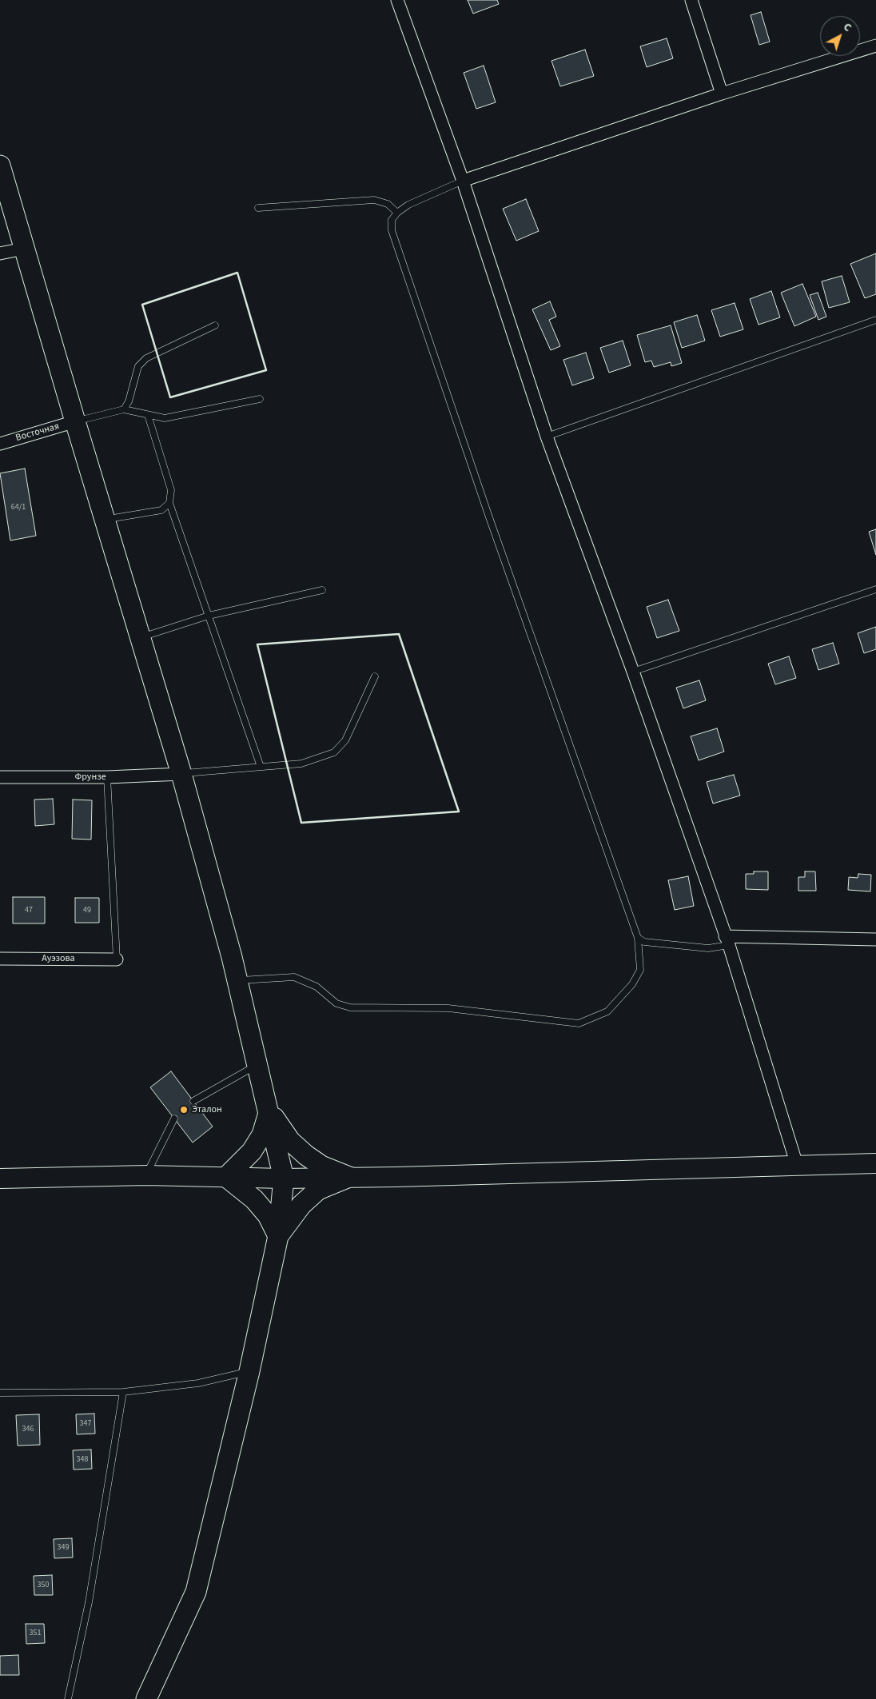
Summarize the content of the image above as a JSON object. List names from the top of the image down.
{
  "streets": {
    "street": ["Восточная", "Фрунзе", "Ауэзова"]
  },
  "places": ["Эталон"],
  "house_numbers": [
    "64/1",
    "47",
    "49",
    "347",
    "346",
    "348",
    "349",
    "350",
    "351"
  ],
  "north": "top right"
}
